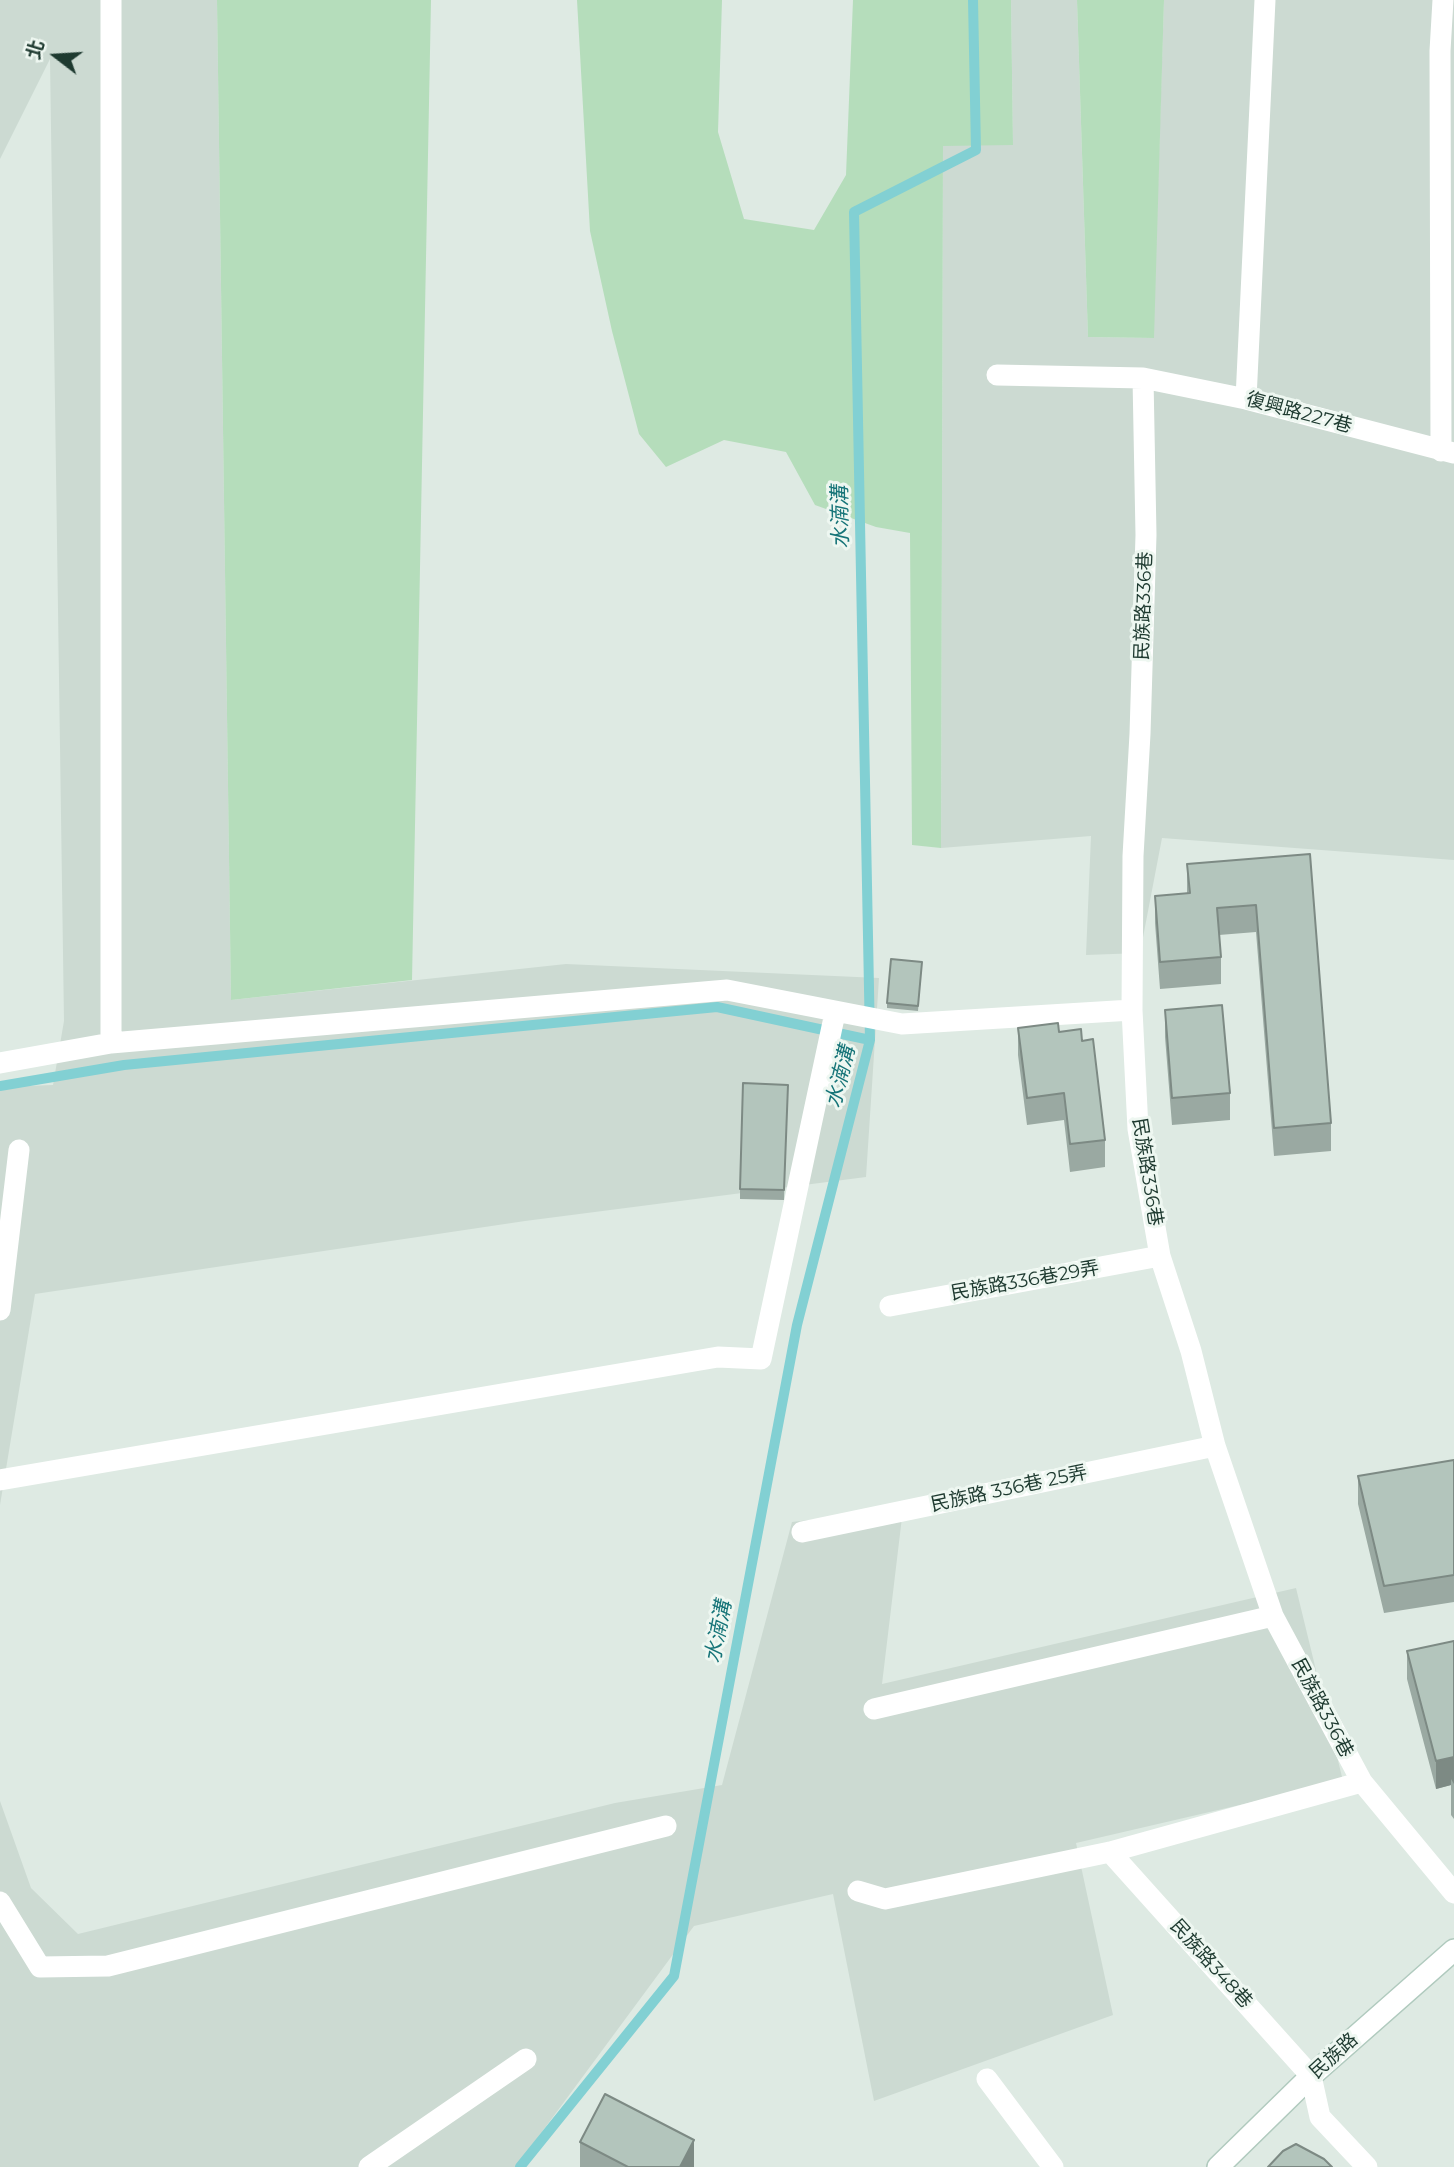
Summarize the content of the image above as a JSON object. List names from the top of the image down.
{
  "streets": {
    "street": [
      "復興路227巷",
      "民族路336巷",
      "民族路336巷29弄",
      "民族路 336巷 25弄",
      "民族路348巷",
      "民族路"
    ]
  },
  "crossings": [
    ["復興路227巷", "民族路336巷"],
    ["民族路336巷", "民族路336巷29弄"],
    ["民族路336巷", "民族路 336巷 25弄"],
    ["民族路348巷", "民族路"]
  ],
  "water": ["水湳溝"],
  "north": "left"
}
